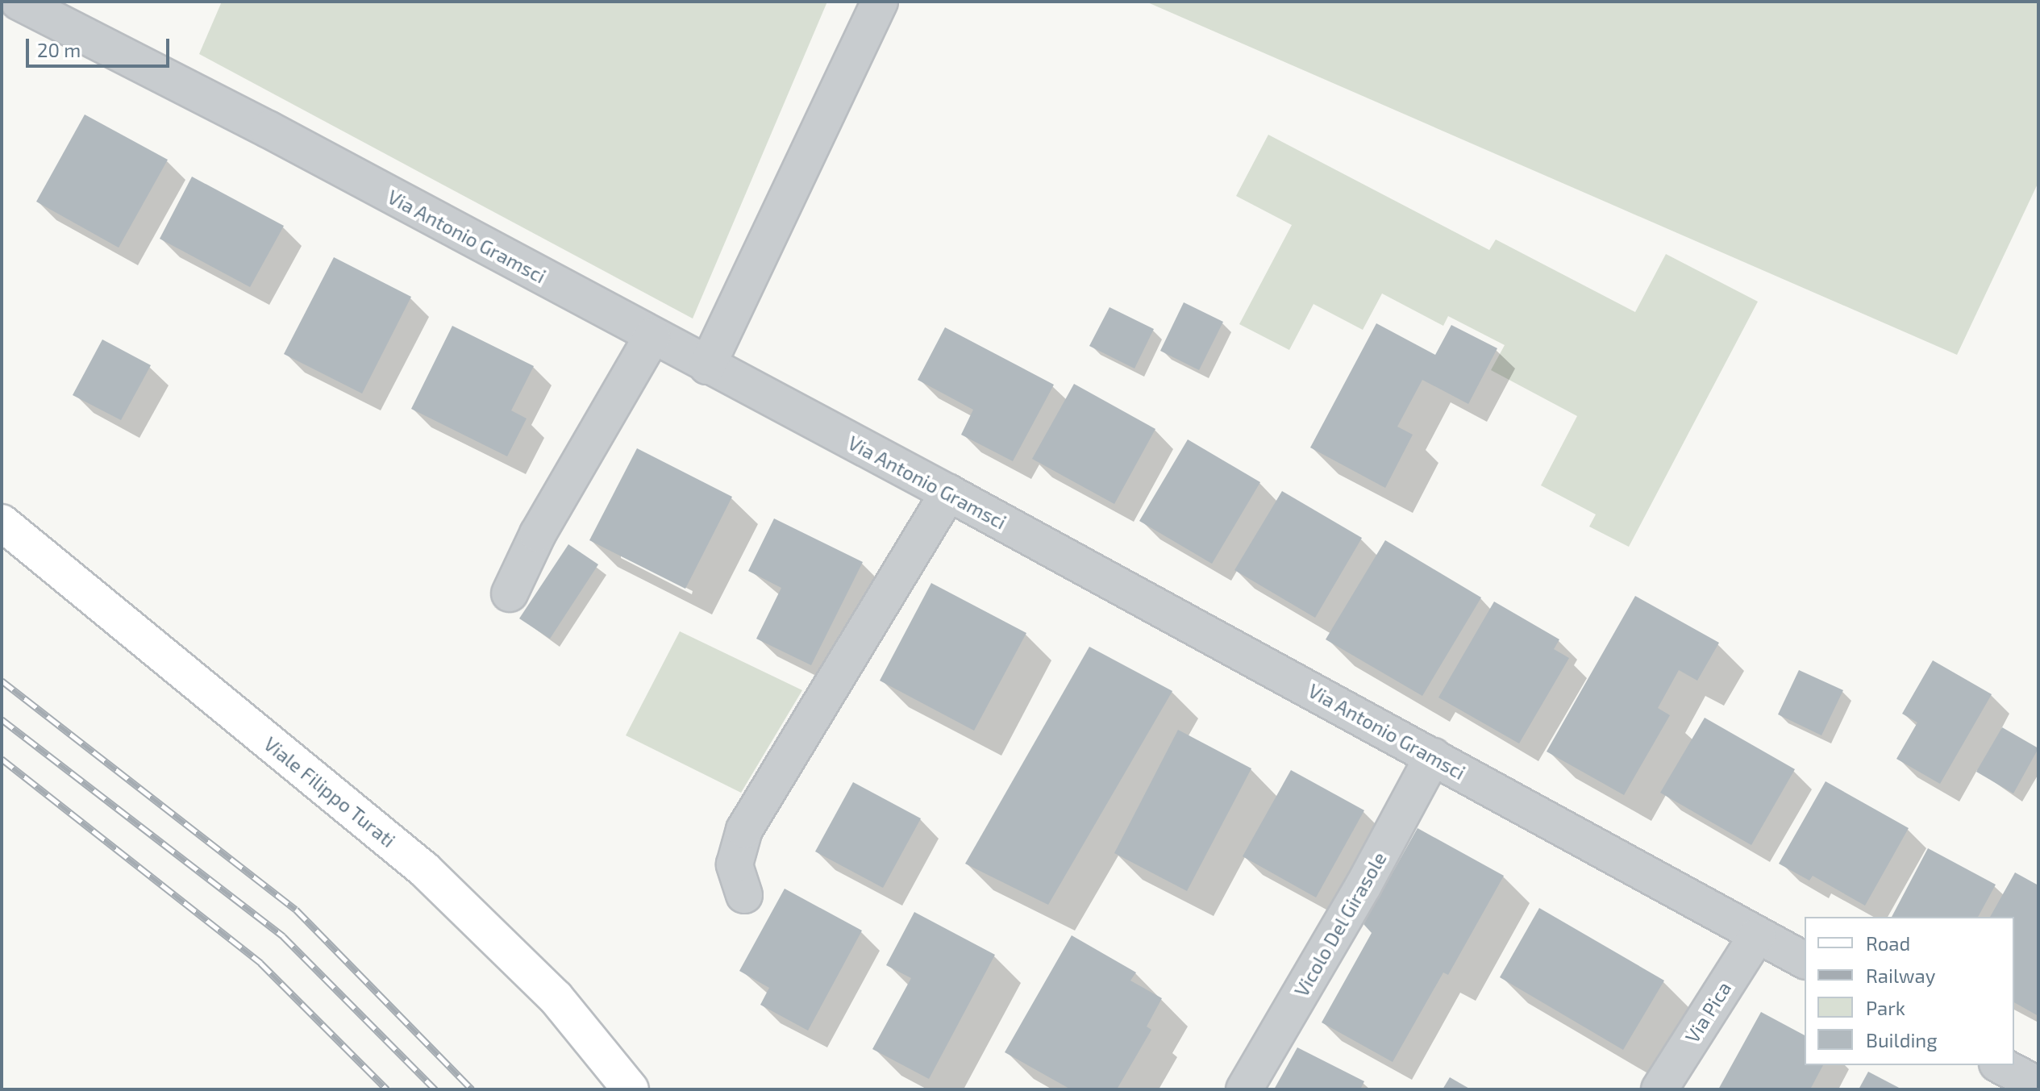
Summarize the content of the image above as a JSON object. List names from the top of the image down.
{
  "streets": {
    "main road": ["Viale Filippo Turati"],
    "street": ["Via Antonio Gramsci", "Vicolo Del Girasole", "Via Pica"]
  },
  "crossings": [
    ["Via Antonio Gramsci", "Vicolo Del Girasole"],
    ["Via Antonio Gramsci", "Via Pica"]
  ],
  "legend": [
    "Road",
    "Railway",
    "Park",
    "Building"
  ],
  "scale_bar": "20 m"
}
